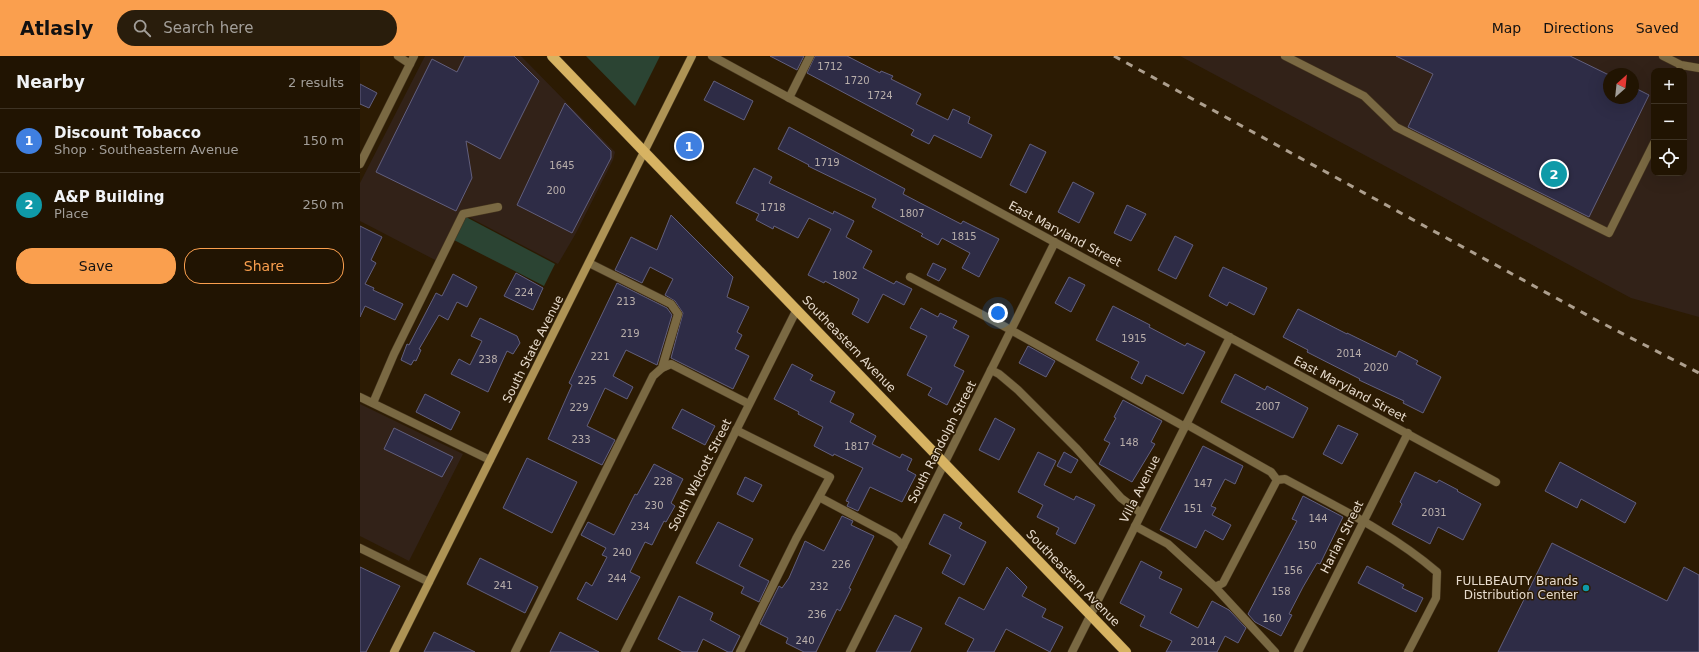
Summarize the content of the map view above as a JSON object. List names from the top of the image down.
{
  "streets": {
    "main road": ["Southeastern Avenue"],
    "street": [
      "East Maryland Street",
      "South State Avenue",
      "South Randolph Street",
      "South Walcott Street",
      "Villa Avenue",
      "Harlan Street"
    ]
  },
  "crossings": [
    ["East Maryland Street", "South Randolph Street"],
    ["East Maryland Street", "Villa Avenue"],
    ["East Maryland Street", "Harlan Street"],
    ["Southeastern Avenue", "South State Avenue"],
    ["Southeastern Avenue", "South Randolph Street"],
    ["Southeastern Avenue", "South Walcott Street"],
    ["Southeastern Avenue", "Villa Avenue"]
  ],
  "places": ["FULLBEAUTY Brands Distribution Center"],
  "house_numbers": [
    "1712",
    "1720",
    "1724",
    "1719",
    "1645",
    "200",
    "1718",
    "1807",
    "1815",
    "1802",
    "224",
    "213",
    "219",
    "1915",
    "2014",
    "221",
    "238",
    "2020",
    "225",
    "2007",
    "229",
    "233",
    "148",
    "1817",
    "228",
    "147",
    "230",
    "151",
    "2031",
    "144",
    "234",
    "150",
    "240",
    "226",
    "156",
    "244",
    "241",
    "232",
    "158",
    "236",
    "160",
    "240",
    "2014"
  ],
  "north": "top right",
  "page": {
    "header": "Atlasly",
    "search": "Search here",
    "nav": ["Map", "Directions", "Saved"],
    "heading": ["Nearby", "2 results"],
    "map_buttons": ["+", "−"],
    "list": [
      {
        "mark": "1",
        "name": "Discount Tobacco",
        "note": "Shop · Southeastern Avenue",
        "value": "150 m"
      },
      {
        "mark": "2",
        "name": "A&P Building",
        "note": "Place",
        "value": "250 m"
      }
    ],
    "pins": ["1", "2"],
    "buttons": ["Save", "Share"]
  }
}
